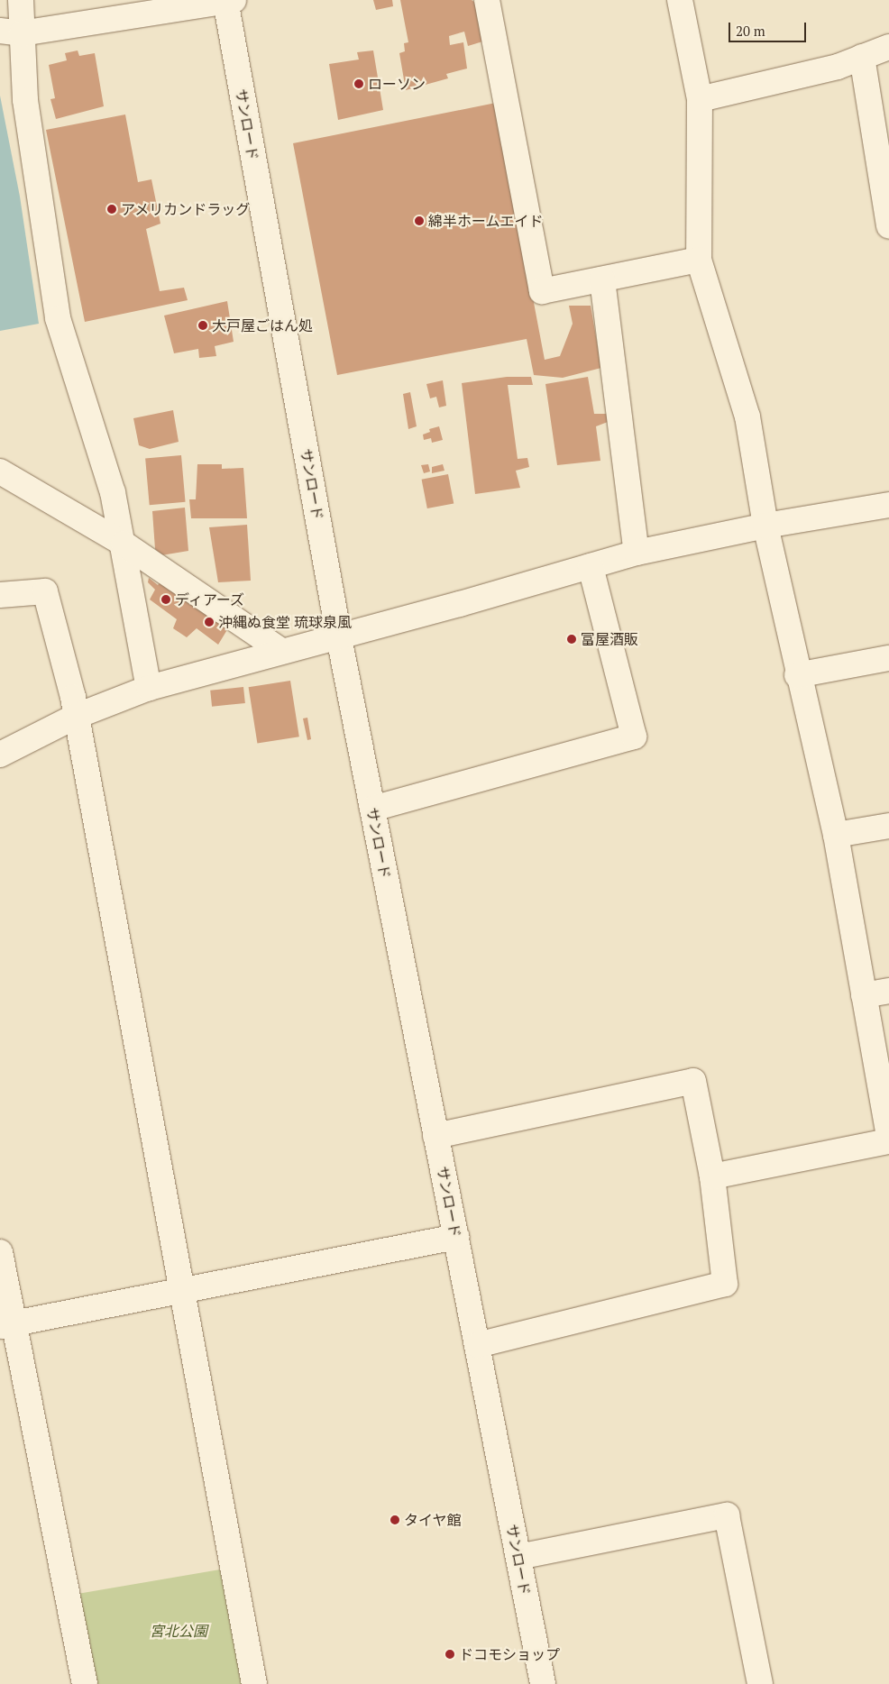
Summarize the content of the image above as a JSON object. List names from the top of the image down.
{
  "streets": {
    "street": ["サンロード"]
  },
  "parks": ["宮北公園"],
  "places": [
    "ローソン",
    "アメリカンドラッグ",
    "綿半ホームエイド",
    "大戸屋ごはん処",
    "ディアーズ",
    "沖縄ぬ食堂 琉球泉風",
    "富屋酒販",
    "タイヤ館",
    "ドコモショップ"
  ],
  "scale_bar": "20 m"
}
